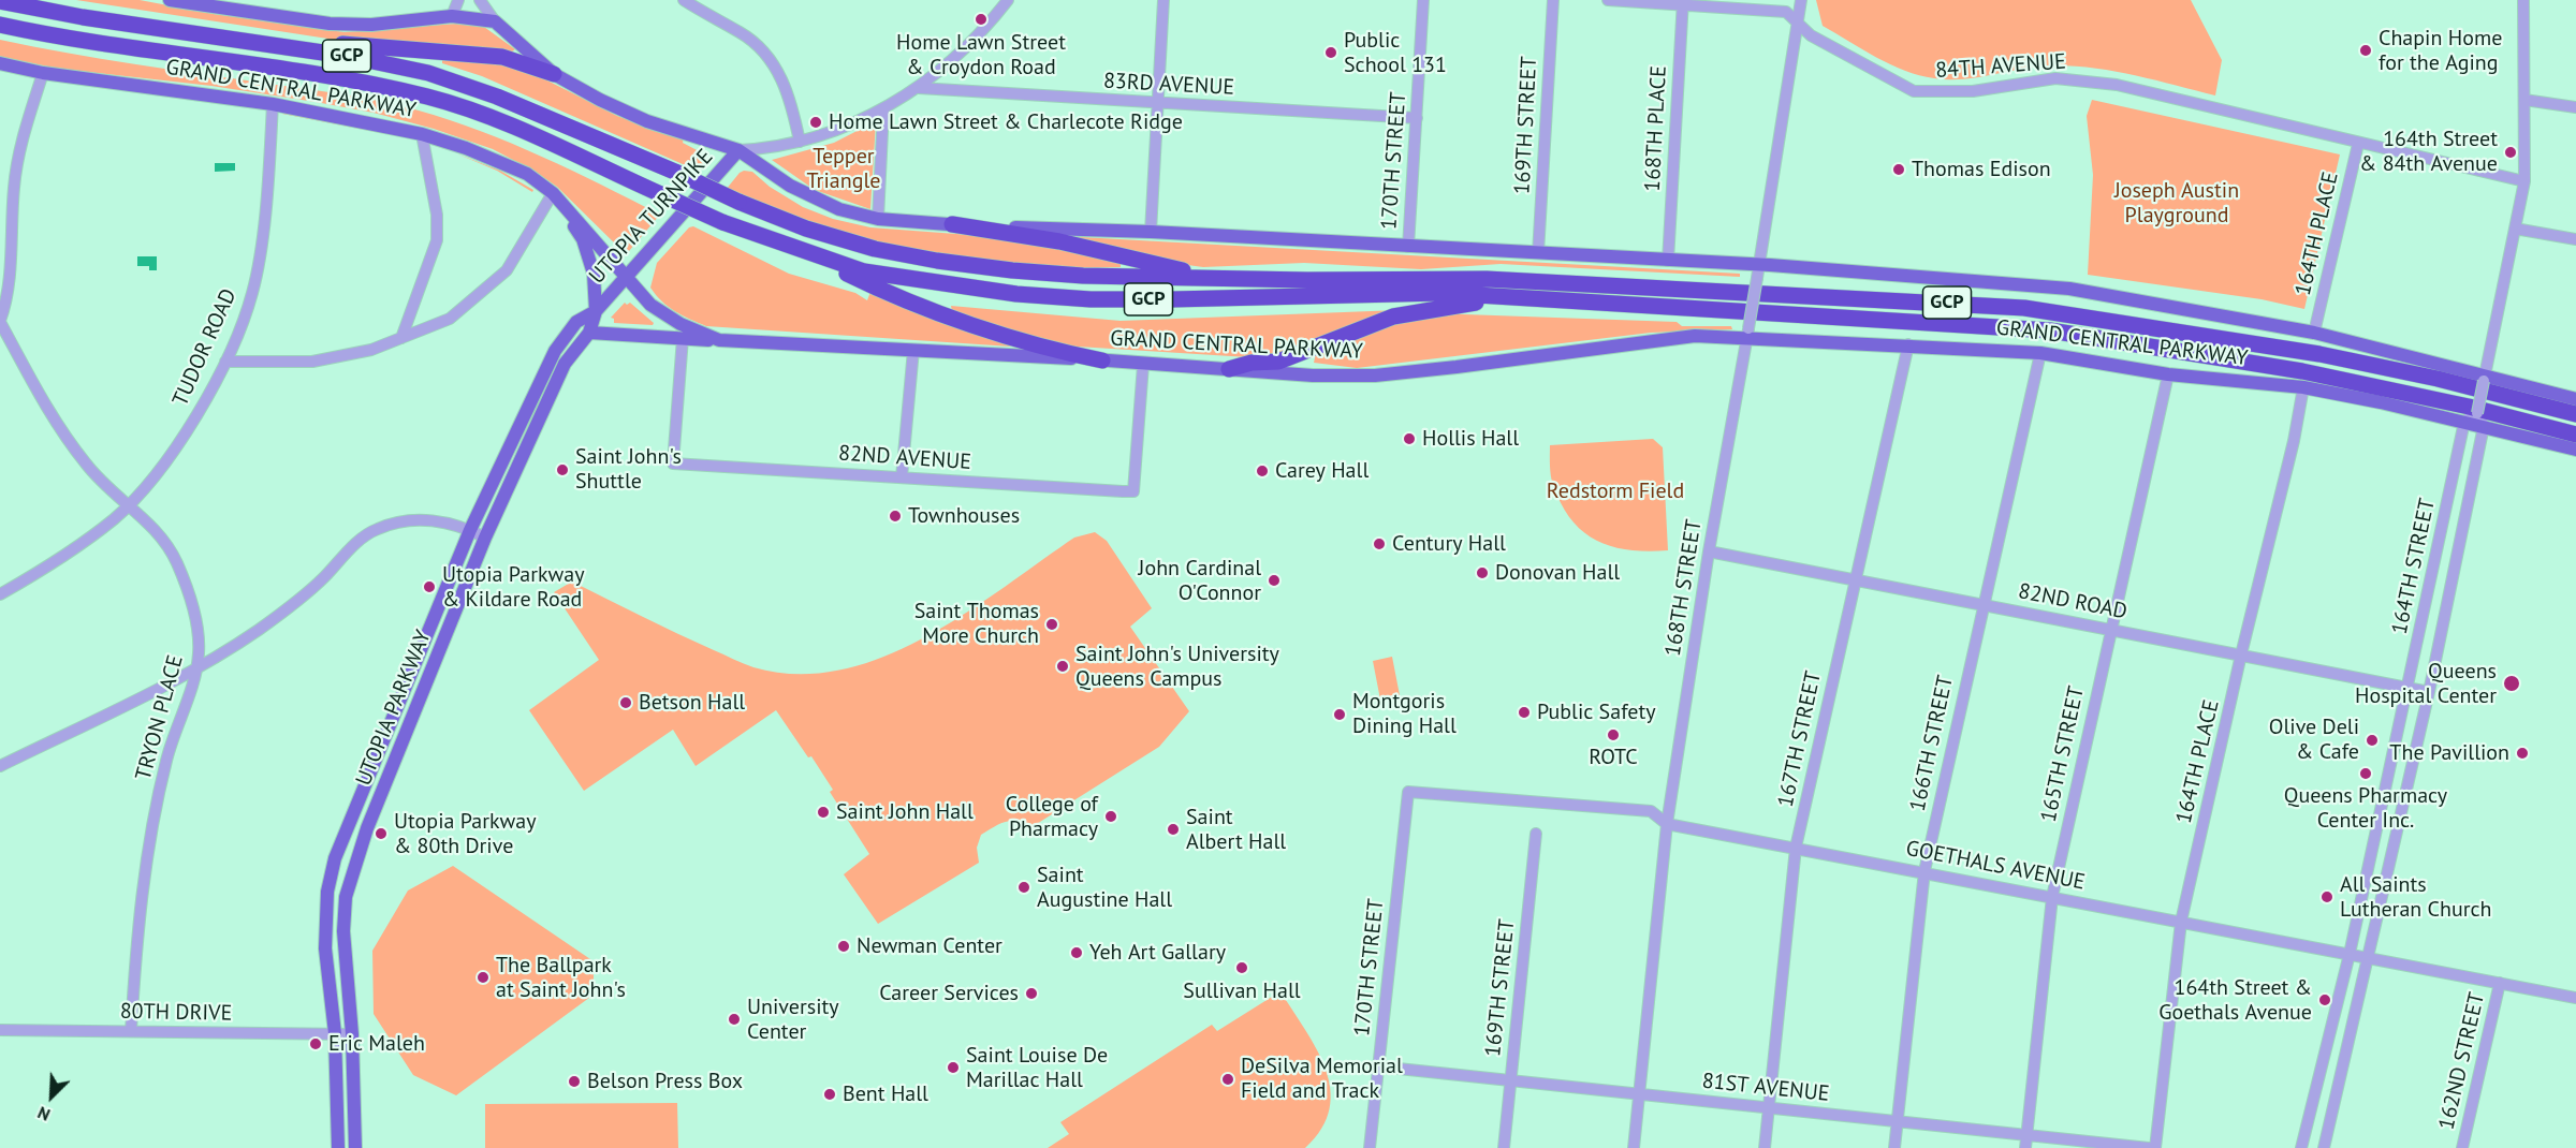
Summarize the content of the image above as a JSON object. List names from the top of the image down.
{
  "streets": {
    "highway": ["GCP", "GRAND CENTRAL PARKWAY"],
    "main road": ["UTOPIA TURNPIKE", "UTOPIA PARKWAY"],
    "street": [
      "84TH AVENUE",
      "83RD AVENUE",
      "169TH STREET",
      "168TH PLACE",
      "170TH STREET",
      "164TH PLACE",
      "TUDOR ROAD",
      "82ND AVENUE",
      "164TH STREET",
      "168TH STREET",
      "82ND ROAD",
      "TRYON PLACE",
      "167TH STREET",
      "166TH STREET",
      "165TH STREET",
      "GOETHALS AVENUE",
      "80TH DRIVE",
      "162ND STREET",
      "81ST AVENUE"
    ]
  },
  "crossings": [
    ["84TH AVENUE", "168TH PLACE"],
    ["84TH AVENUE", "164TH PLACE"],
    ["84TH AVENUE", "168TH STREET"],
    ["83RD AVENUE", "170TH STREET"],
    ["GRAND CENTRAL PARKWAY", "169TH STREET"],
    ["GRAND CENTRAL PARKWAY", "168TH PLACE"],
    ["GRAND CENTRAL PARKWAY", "170TH STREET"],
    ["GRAND CENTRAL PARKWAY", "UTOPIA TURNPIKE"],
    ["GRAND CENTRAL PARKWAY", "164TH PLACE"],
    ["GRAND CENTRAL PARKWAY", "TUDOR ROAD"],
    ["GRAND CENTRAL PARKWAY", "82ND AVENUE"],
    ["GRAND CENTRAL PARKWAY", "164TH STREET"],
    ["GRAND CENTRAL PARKWAY", "168TH STREET"],
    ["GRAND CENTRAL PARKWAY", "167TH STREET"],
    ["GRAND CENTRAL PARKWAY", "166TH STREET"],
    ["GRAND CENTRAL PARKWAY", "165TH STREET"],
    ["169TH STREET", "81ST AVENUE"],
    ["170TH STREET", "GOETHALS AVENUE"],
    ["170TH STREET", "81ST AVENUE"],
    ["UTOPIA TURNPIKE", "UTOPIA PARKWAY"],
    ["164TH PLACE", "82ND ROAD"],
    ["164TH PLACE", "GOETHALS AVENUE"],
    ["TUDOR ROAD", "TRYON PLACE"],
    ["164TH STREET", "82ND ROAD"],
    ["164TH STREET", "GOETHALS AVENUE"],
    ["168TH STREET", "82ND ROAD"],
    ["168TH STREET", "GOETHALS AVENUE"],
    ["168TH STREET", "81ST AVENUE"],
    ["82ND ROAD", "167TH STREET"],
    ["82ND ROAD", "166TH STREET"],
    ["82ND ROAD", "165TH STREET"],
    ["UTOPIA PARKWAY", "80TH DRIVE"],
    ["TRYON PLACE", "80TH DRIVE"],
    ["167TH STREET", "GOETHALS AVENUE"],
    ["167TH STREET", "81ST AVENUE"],
    ["166TH STREET", "GOETHALS AVENUE"],
    ["166TH STREET", "81ST AVENUE"],
    ["165TH STREET", "GOETHALS AVENUE"],
    ["165TH STREET", "81ST AVENUE"],
    ["GOETHALS AVENUE", "162ND STREET"]
  ],
  "parks": ["Tepper Triangle", "Joseph Austin Playground", "Redstorm Field"],
  "places": [
    "Home Lawn Street & Croydon Road",
    "Chapin Home for the Aging",
    "Public School 131",
    "Home Lawn Street & Charlecote Ridge",
    "164th Street & 84th Avenue",
    "Thomas Edison",
    "Hollis Hall",
    "Saint John's Shuttle",
    "Carey Hall",
    "Townhouses",
    "Century Hall",
    "Donovan Hall",
    "John Cardinal O'Connor",
    "Utopia Parkway & Kildare Road",
    "Saint Thomas More Church",
    "Saint John's University Queens Campus",
    "Queens Hospital Center",
    "Betson Hall",
    "Public Safety",
    "Montgoris Dining Hall",
    "ROTC",
    "Olive Deli & Cafe",
    "The Pavillion",
    "Queens Pharmacy Center Inc.",
    "Saint John Hall",
    "College of Pharmacy",
    "Saint Albert Hall",
    "Utopia Parkway & 80th Drive",
    "Saint Augustine Hall",
    "All Saints Lutheran Church",
    "Newman Center",
    "Yeh Art Gallary",
    "Sullivan Hall",
    "The Ballpark at Saint John's",
    "Career Services",
    "164th Street & Goethals Avenue",
    "University Center",
    "Eric Maleh",
    "Saint Louise De Marillac Hall",
    "DeSilva Memorial Field and Track",
    "Belson Press Box",
    "Bent Hall"
  ],
  "north": "bottom left"
}
